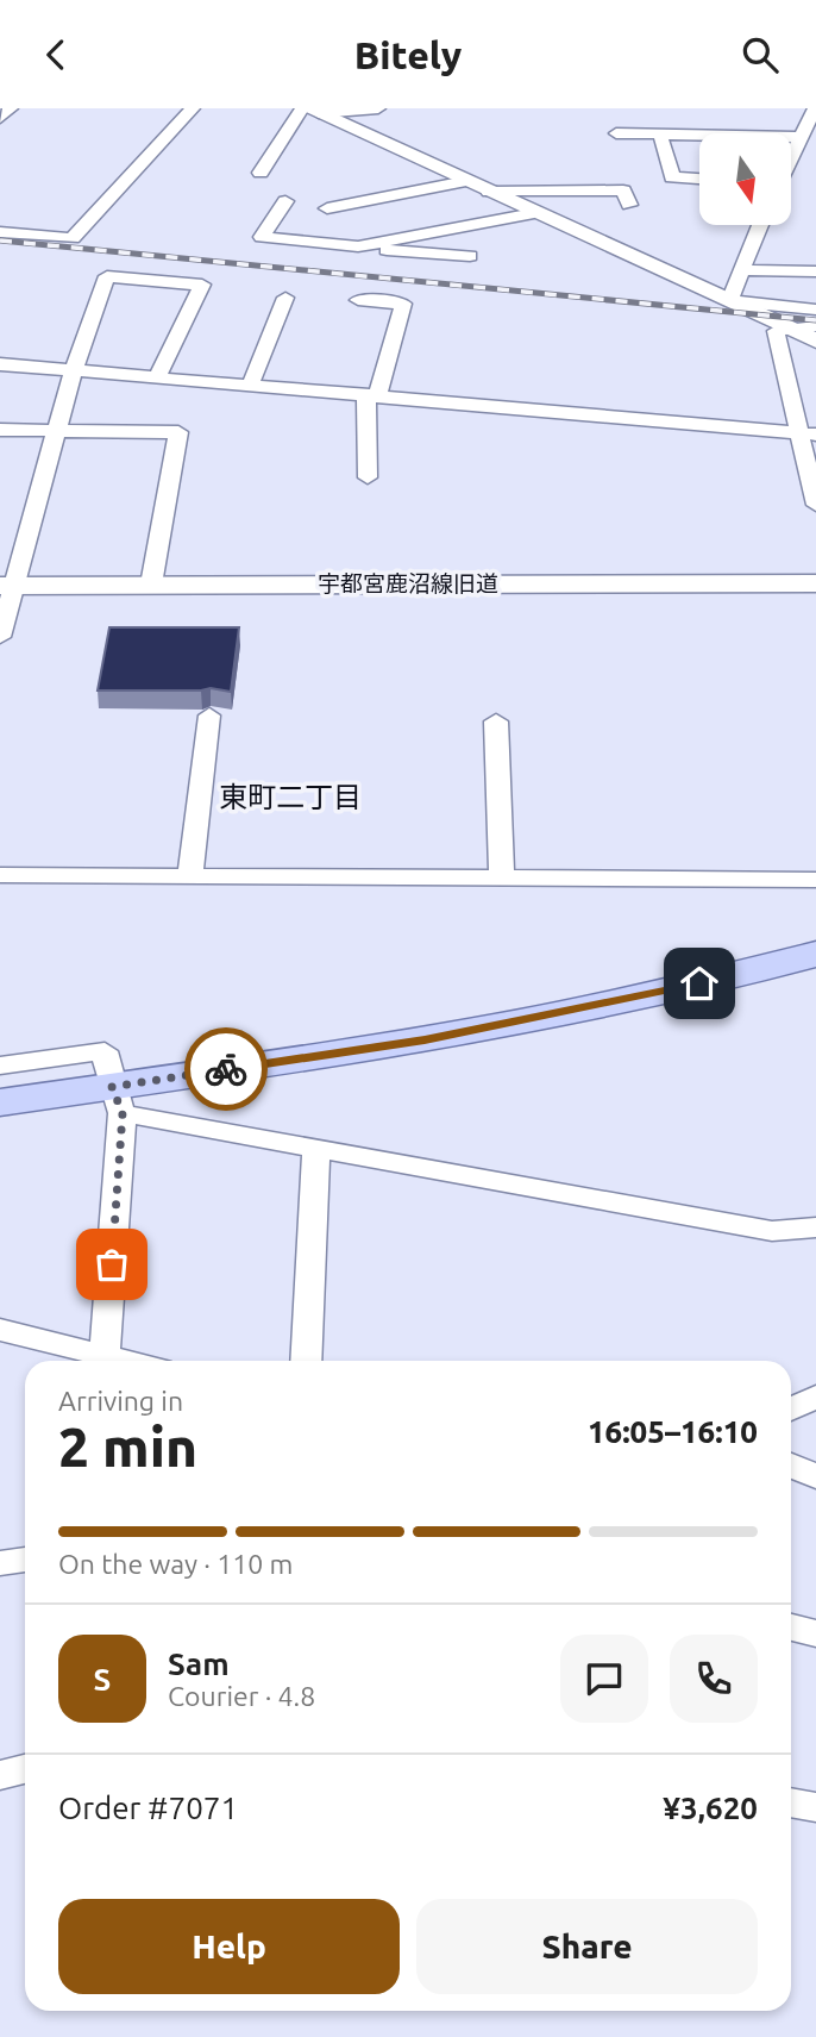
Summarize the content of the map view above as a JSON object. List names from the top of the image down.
{
  "streets": {
    "street": ["宇都宮鹿沼線旧道"]
  },
  "districts": ["東町二丁目"],
  "north": "bottom",
  "page": {
    "header": "Bitely",
    "heading": ["2 min", "Arriving in", "16:05–16:10"],
    "panel": [
      "Sam",
      "Courier · 4.8",
      "Order #7071",
      "¥3,620"
    ],
    "bar": "On the way · 110 m",
    "round": "S",
    "buttons": ["Help", "Share"]
  }
}
